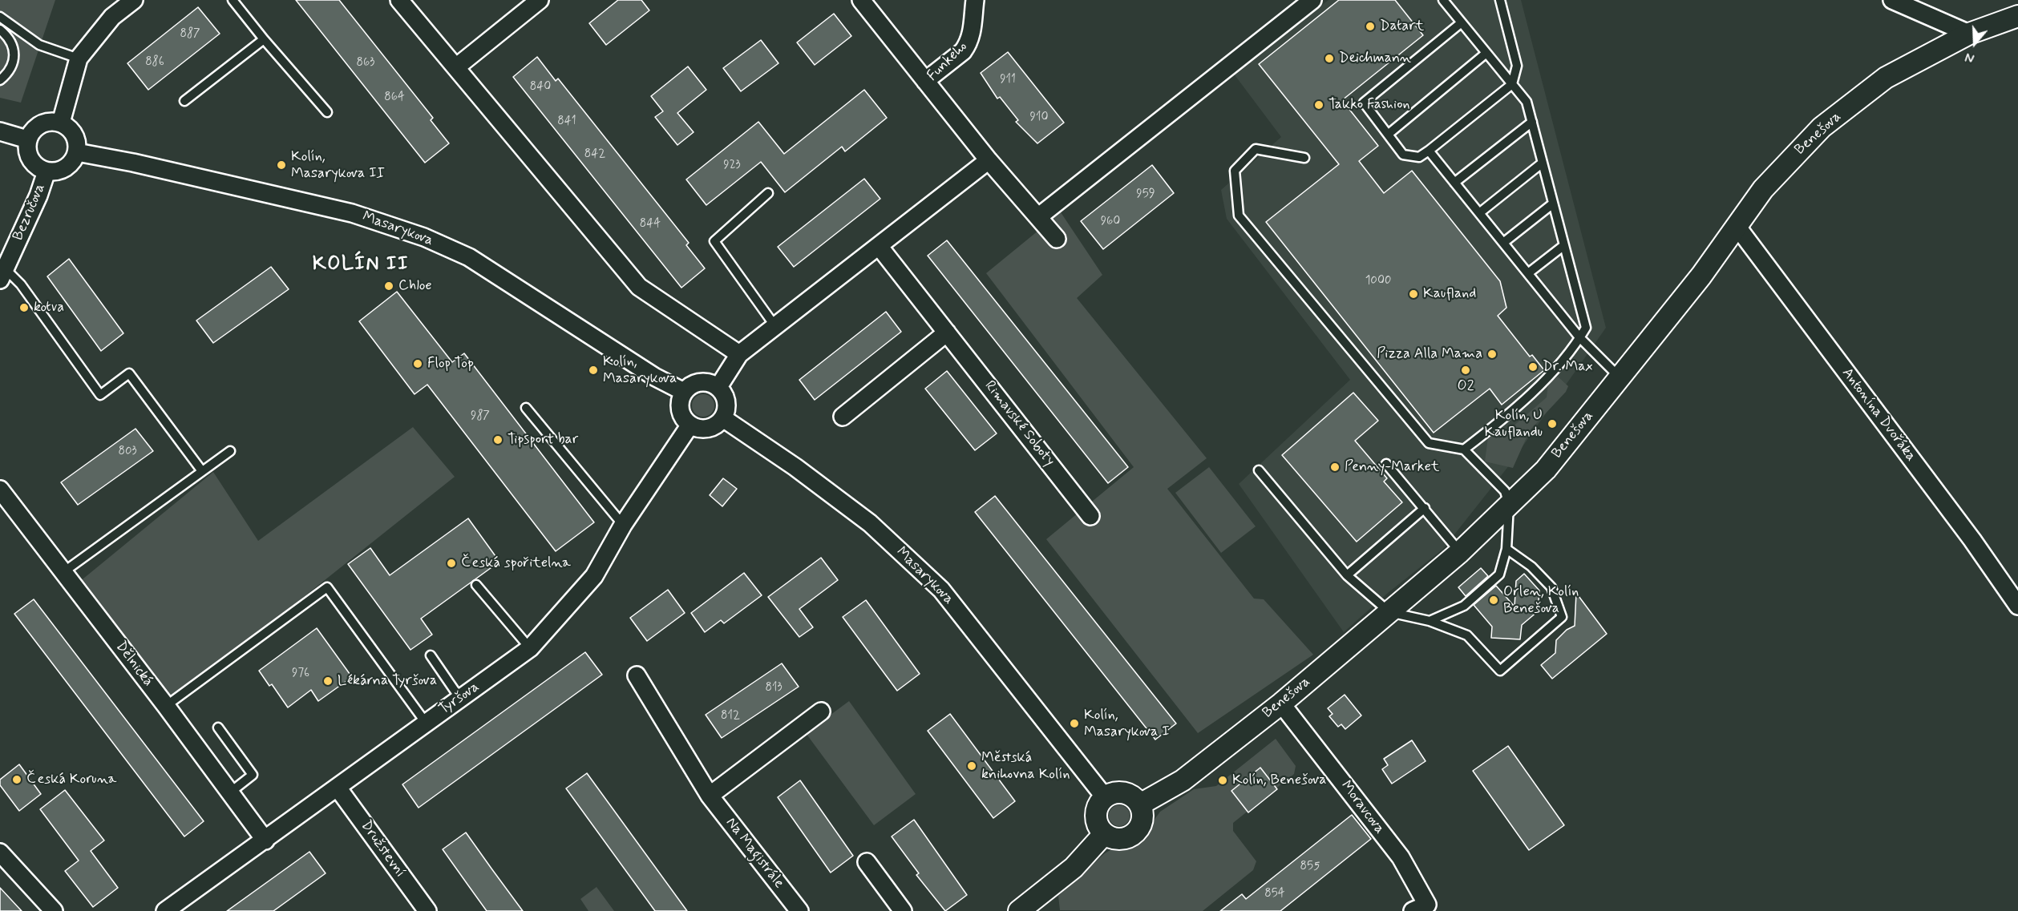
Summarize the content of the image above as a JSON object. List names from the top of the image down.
{
  "streets": {
    "street": [
      "Funkeho",
      "Benešova",
      "Bezručova",
      "Masarykova",
      "Antonína Dvořáka",
      "Rimavské Soboty",
      "Dělnická",
      "Tyršova",
      "Moravcova",
      "Družstevní",
      "Na Magistrále"
    ]
  },
  "crossings": [
    ["Benešova", "Masarykova"],
    ["Benešova", "Antonína Dvořáka"],
    ["Benešova", "Moravcova"],
    ["Bezručova", "Masarykova"],
    ["Masarykova", "Tyršova"],
    ["Dělnická", "Tyršova"],
    ["Tyršova", "Družstevní"]
  ],
  "districts": ["KOLÍN II"],
  "places": [
    "Datart",
    "Deichmann",
    "Takko Fashion",
    "Kolín, Masarykova II",
    "Chloe",
    "Kaufland",
    "kotva",
    "Pizza Alla Mama",
    "Flop Top",
    "Dr. Max",
    "Kolín, Masarykova",
    "O2",
    "Kolín, U Kauflandu",
    "Tipsport bar",
    "Penny-Market",
    "Česká spořitelna",
    "Orlen, Kolín Benešova",
    "Lékárna Tyršova",
    "Kolín, Masarykova I",
    "Městská knihovna Kolín",
    "Česká Koruna",
    "Kolín, Benešova"
  ],
  "house_numbers": [
    "887",
    "886",
    "863",
    "911",
    "840",
    "864",
    "910",
    "841",
    "842",
    "923",
    "959",
    "960",
    "844",
    "1000",
    "987",
    "803",
    "976",
    "813",
    "812",
    "855",
    "854"
  ],
  "north": "bottom"
}
